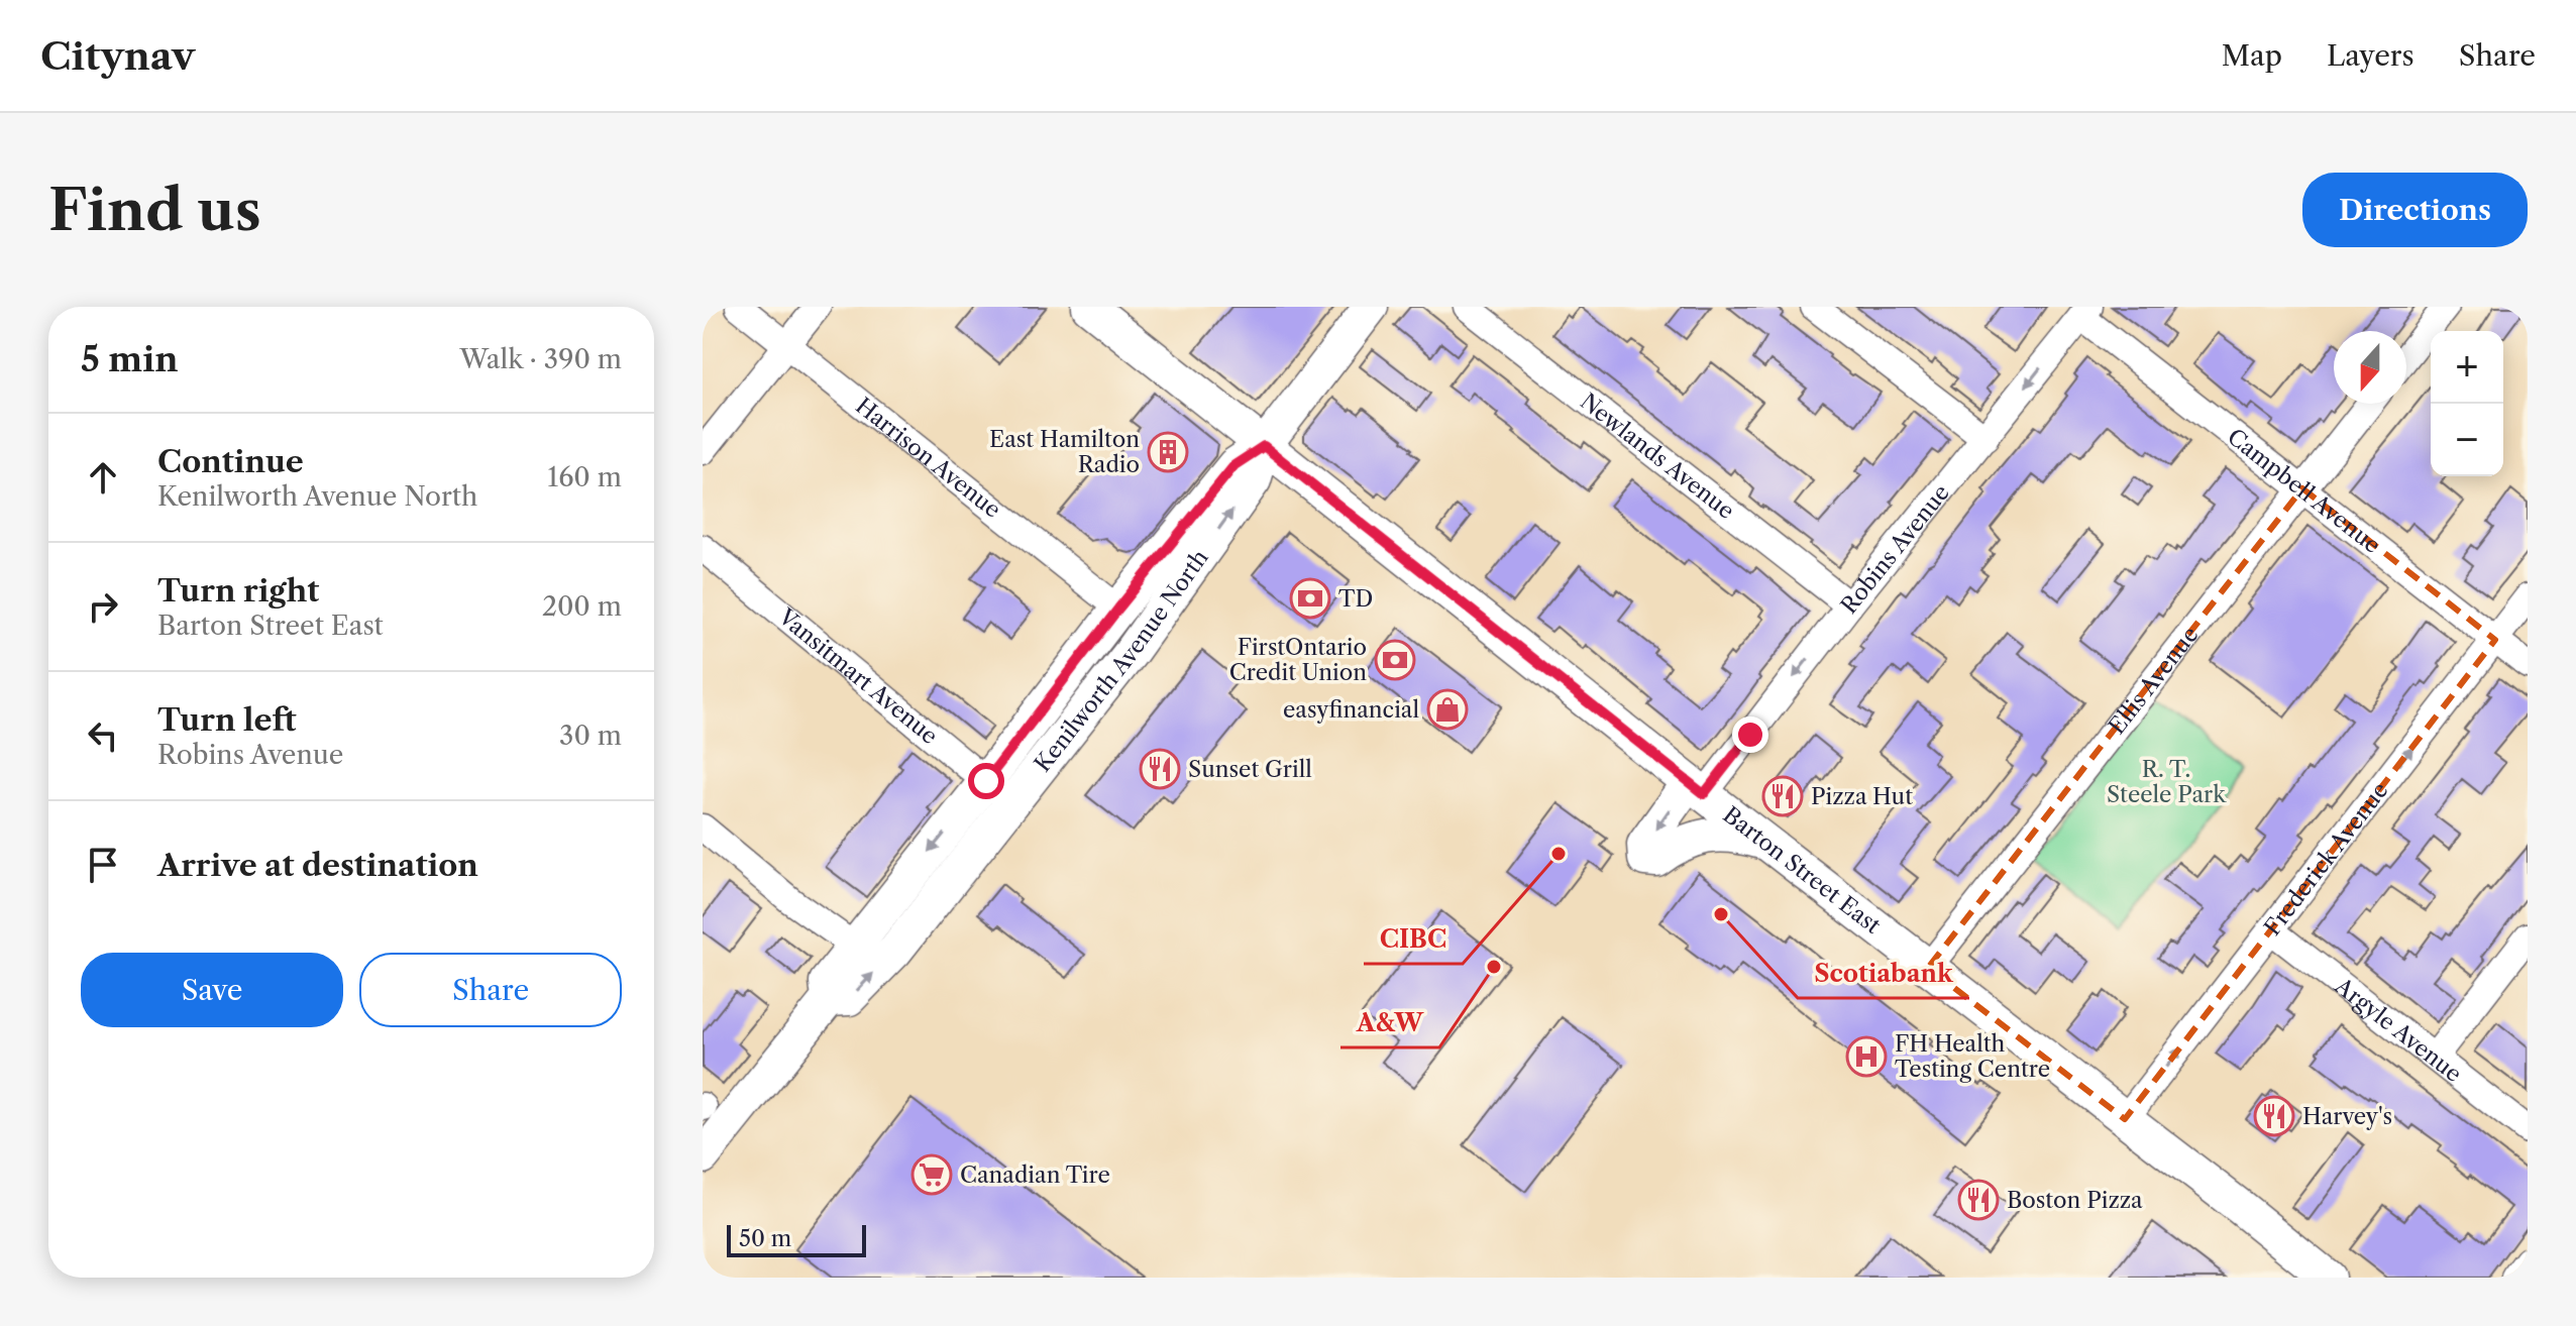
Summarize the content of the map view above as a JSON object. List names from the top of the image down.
{
  "streets": {
    "main road": ["Kenilworth Avenue North", "Barton Street East"],
    "street": [
      "Newlands Avenue",
      "Harrison Avenue",
      "Campbell Avenue",
      "Robins Avenue",
      "Vansitmart Avenue",
      "Ellis Avenue",
      "Frederick Avenue",
      "Argyle Avenue"
    ]
  },
  "crossings": [
    ["Newlands Avenue", "Robins Avenue"],
    ["Harrison Avenue", "Kenilworth Avenue North"],
    ["Campbell Avenue", "Robins Avenue"],
    ["Campbell Avenue", "Ellis Avenue"],
    ["Campbell Avenue", "Frederick Avenue"],
    ["Robins Avenue", "Barton Street East"],
    ["Kenilworth Avenue North", "Vansitmart Avenue"],
    ["Kenilworth Avenue North", "Barton Street East"],
    ["Ellis Avenue", "Barton Street East"],
    ["Frederick Avenue", "Barton Street East"],
    ["Frederick Avenue", "Argyle Avenue"]
  ],
  "one_way": ["Robins Avenue", "Frederick Avenue"],
  "parks": ["R. T. Steele Park"],
  "places": {
    "building": ["East Hamilton Radio"],
    "bank": ["TD", "FirstOntario Credit Union"],
    "shop": ["easyfinancial"],
    "restaurant": [
      "Sunset Grill",
      "Pizza Hut",
      "Harvey's",
      "Boston Pizza"
    ],
    "other": ["CIBC", "Scotiabank", "A&W"],
    "hospital": ["FH Health Testing Centre"],
    "supermarket": ["Canadian Tire"]
  },
  "scale_bar": "50 m",
  "north": "bottom",
  "page": {
    "header": "Citynav",
    "nav": ["Map", "Layers", "Share"],
    "buttons": [
      "Directions",
      ["Save", "Share"]
    ],
    "title": "Find us",
    "heading": ["5 min", "Walk · 390 m"],
    "map_buttons": ["+", "−"],
    "list": [
      ["Continue", "Kenilworth Avenue North", "160 m"],
      ["Turn right", "Barton Street East", "200 m"],
      ["Turn left", "Robins Avenue", "30 m"],
      "Arrive at destination"
    ],
    "scale": "50 m"
  }
}
